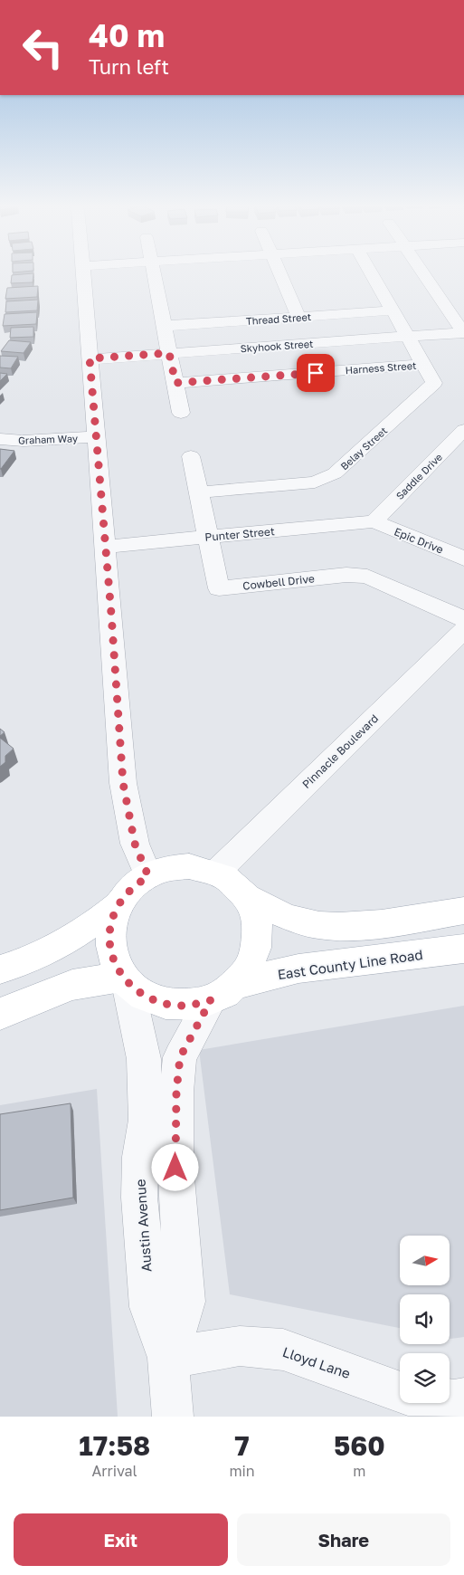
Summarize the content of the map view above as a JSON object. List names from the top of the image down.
{
  "streets": {
    "main road": ["East County Line Road"],
    "street": [
      "Thread Street",
      "Skyhook Street",
      "Harness Street",
      "Graham Way",
      "Belay Street",
      "Saddle Drive",
      "Punter Street",
      "Epic Drive",
      "Cowbell Drive",
      "Pinnacle Boulevard",
      "Austin Avenue",
      "Lloyd Lane"
    ]
  },
  "crossings": [
    ["Thread Street", "Belay Street"],
    ["Skyhook Street", "Belay Street"],
    ["Harness Street", "Belay Street"],
    ["Belay Street", "Cowbell Drive"],
    ["Saddle Drive", "Punter Street"],
    ["Saddle Drive", "Epic Drive"],
    ["Punter Street", "Epic Drive"],
    ["Punter Street", "Cowbell Drive"],
    ["Pinnacle Boulevard", "East County Line Road"],
    ["Pinnacle Boulevard", "Austin Avenue"],
    ["East County Line Road", "Austin Avenue"],
    ["Austin Avenue", "Lloyd Lane"]
  ],
  "north": "right",
  "page": {
    "turn": ["40 m", "Turn left"],
    "eta": [
      "17:58",
      "Arrival",
      "7",
      "min",
      "560",
      "m"
    ],
    "buttons": ["Exit", "Share"]
  }
}
